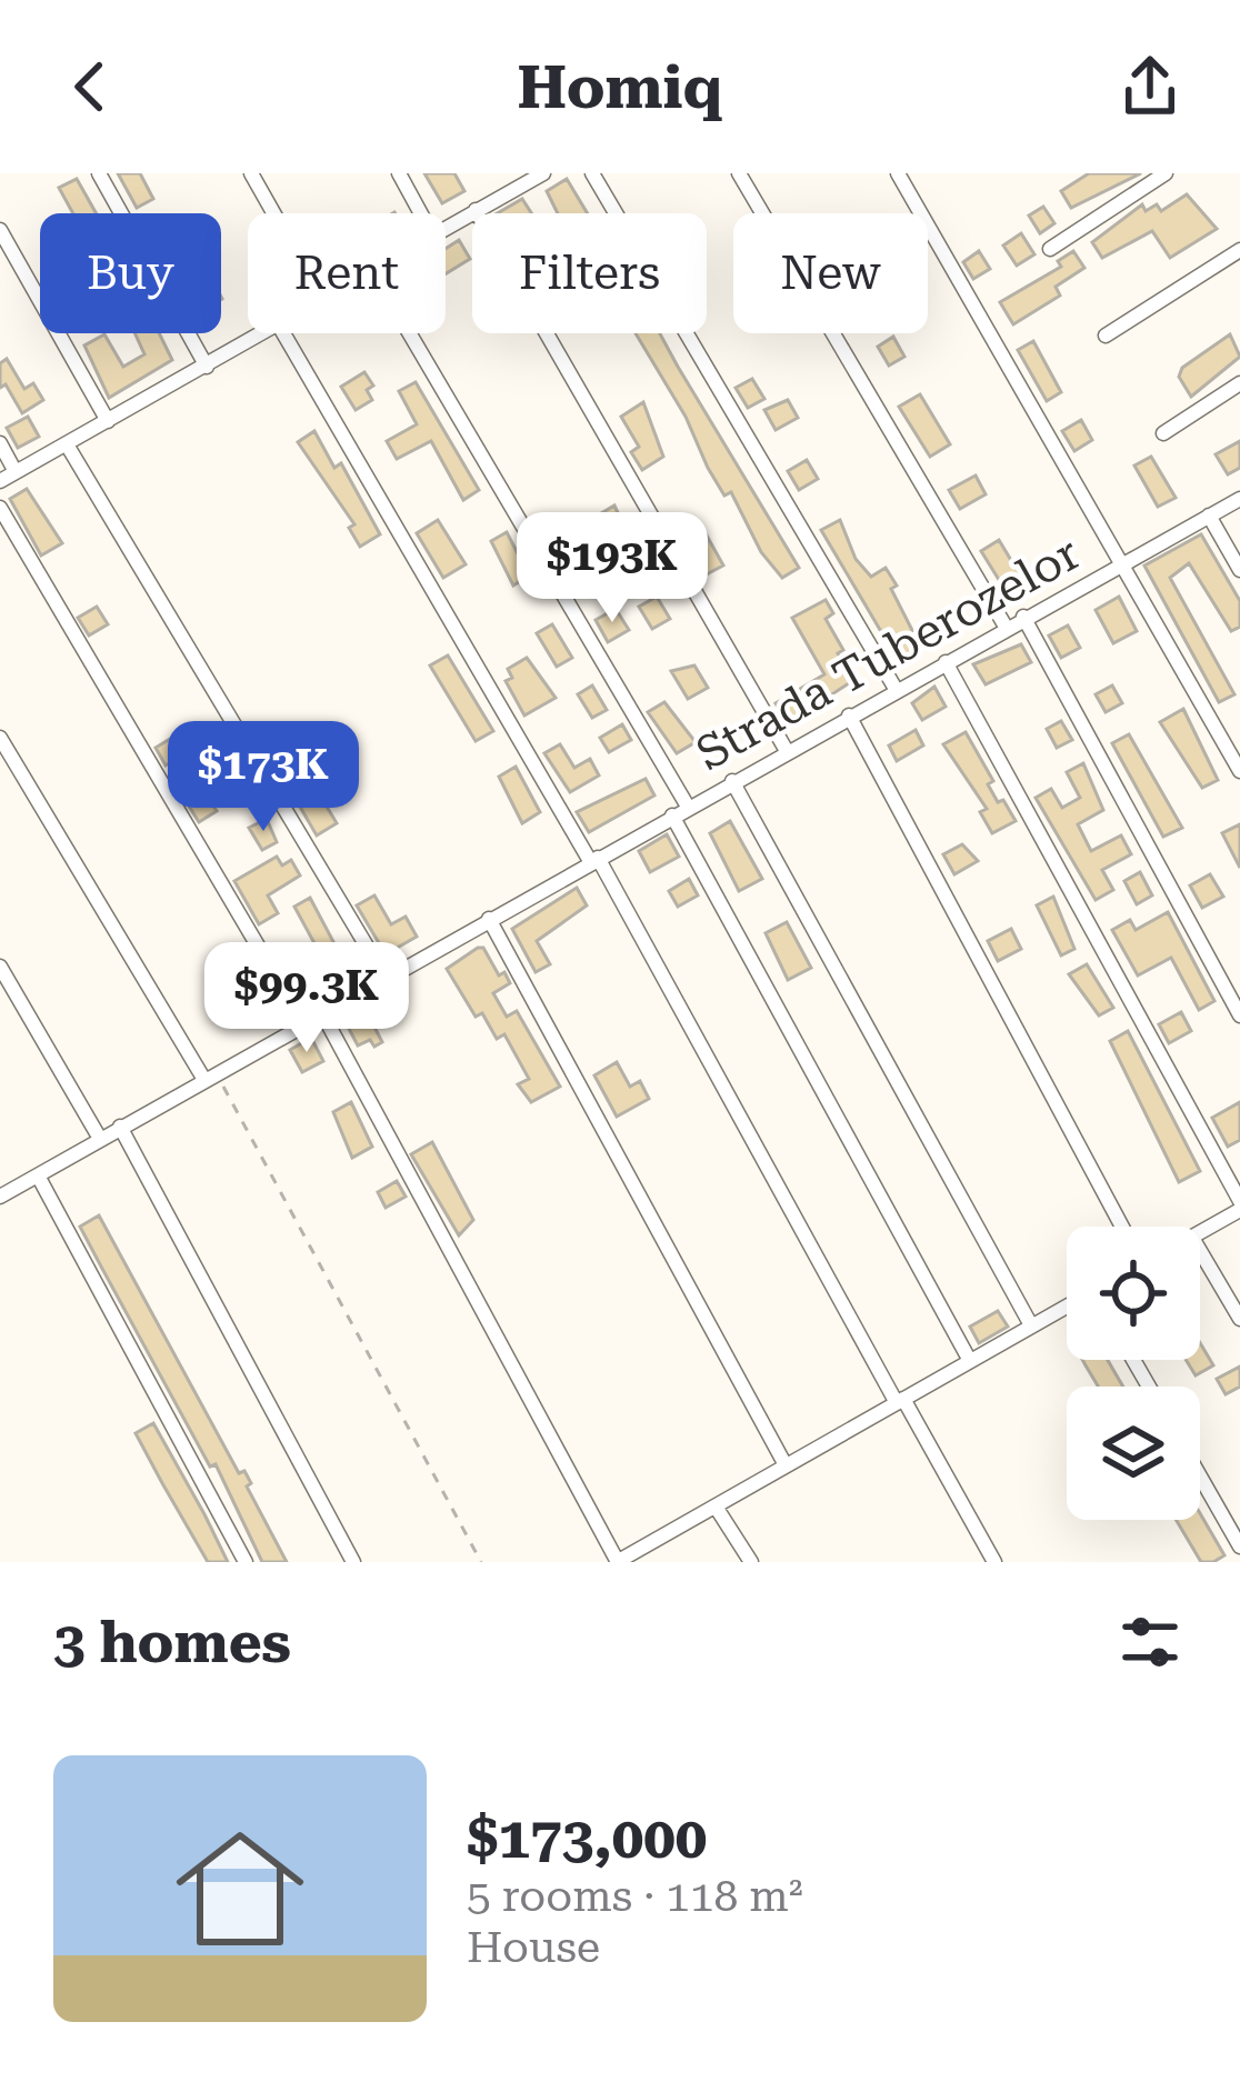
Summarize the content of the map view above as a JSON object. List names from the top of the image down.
{
  "streets": {
    "street": ["Strada Tuberozelor"]
  },
  "page": {
    "header": "Homiq",
    "chip": [
      "Buy",
      "Rent",
      "Filters",
      "New"
    ],
    "price": ["$193K", "$173K", "$99.3K"],
    "heading": "3 homes",
    "list": [
      {
        "name": "$173,000",
        "note": "5 rooms · 118 m² · House"
      }
    ]
  }
}
